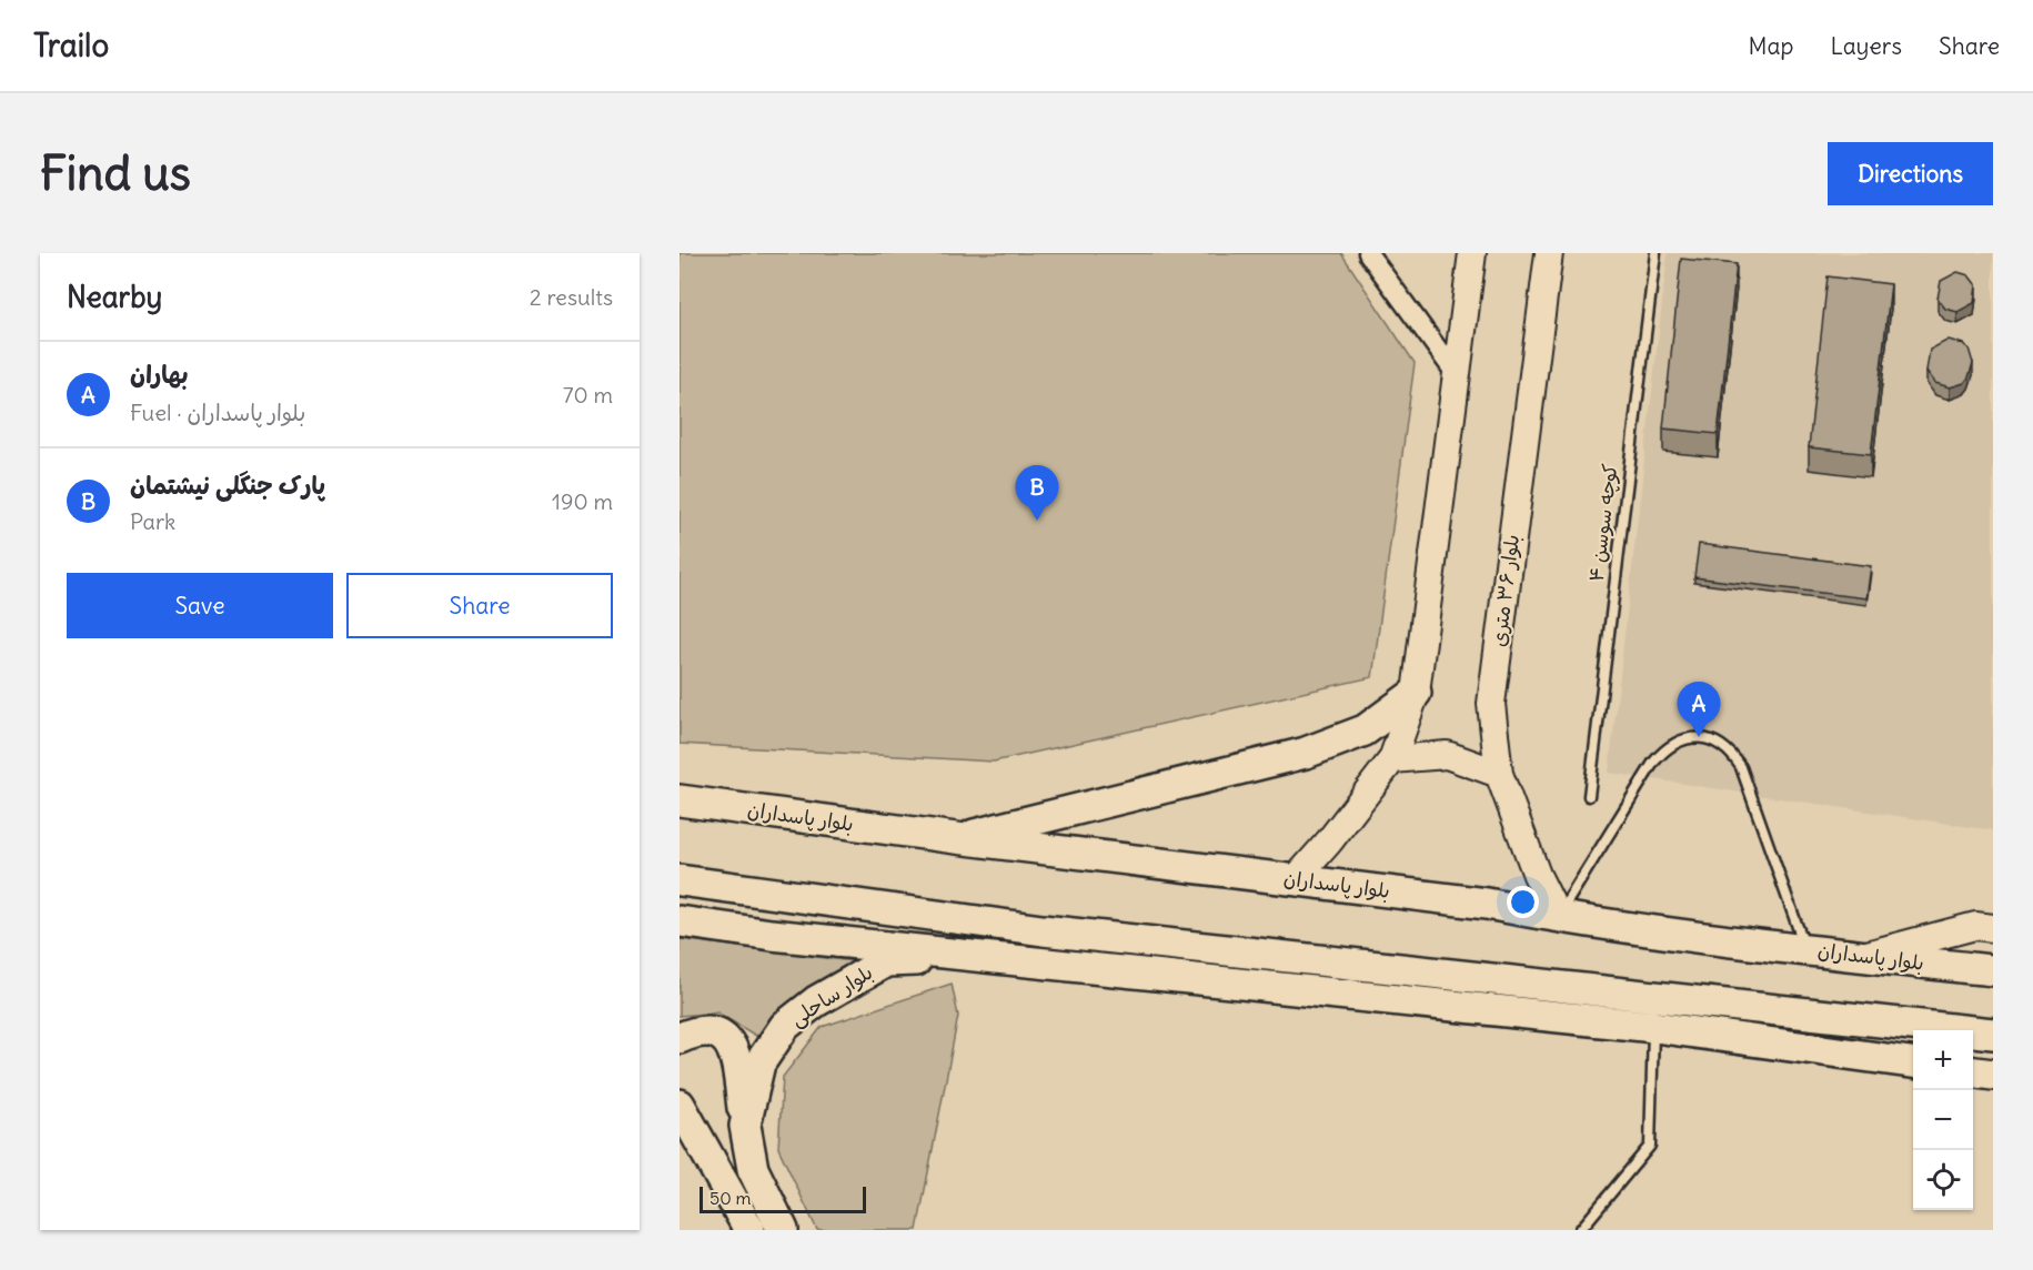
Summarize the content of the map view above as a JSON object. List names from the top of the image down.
{
  "streets": {
    "main road": ["بلوار ۳۶ متری", "بلوار پاسداران", "بلوار ساحلی"],
    "lane": ["کوچه سوسن ۴"]
  },
  "crossings": [
    ["بلوار ۳۶ متری", "بلوار پاسداران"]
  ],
  "scale_bar": "50 m",
  "page": {
    "header": "Trailo",
    "nav": ["Map", "Layers", "Share"],
    "buttons": [
      "Directions",
      ["Save", "Share"]
    ],
    "title": "Find us",
    "heading": ["Nearby", "2 results"],
    "list": [
      {
        "mark": "A",
        "name": "بهاران",
        "note": "Fuel · بلوار پاسداران",
        "value": "70 m"
      },
      {
        "mark": "B",
        "name": "پارک جنگلی نیشتمان",
        "note": "Park",
        "value": "190 m"
      }
    ],
    "pins": ["B", "A"],
    "map_buttons": ["+", "−"],
    "scale": "50 m"
  }
}
